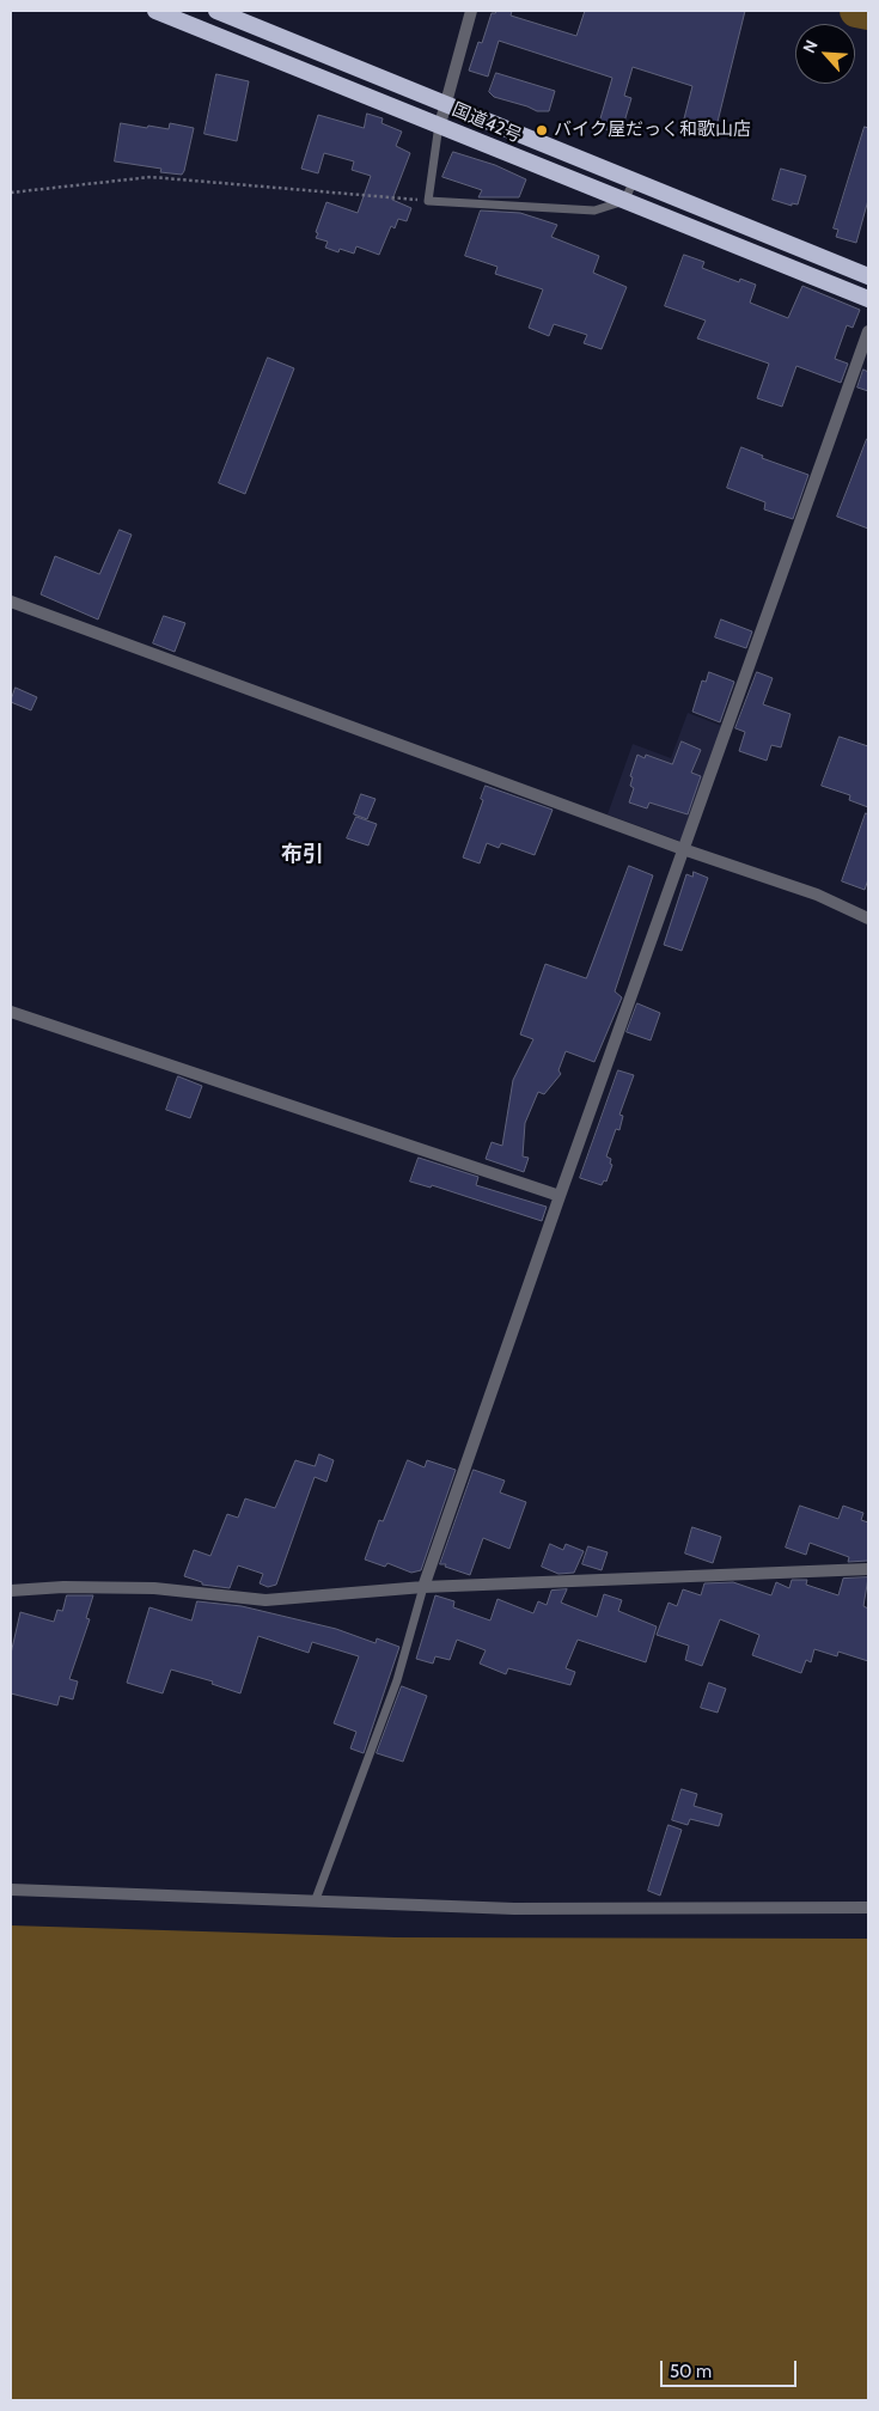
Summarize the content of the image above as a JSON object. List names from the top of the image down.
{
  "streets": {
    "highway": ["国道42号"]
  },
  "districts": ["布引"],
  "places": ["バイク屋だっく和歌山店"],
  "scale_bar": "50 m",
  "north": "top left"
}
